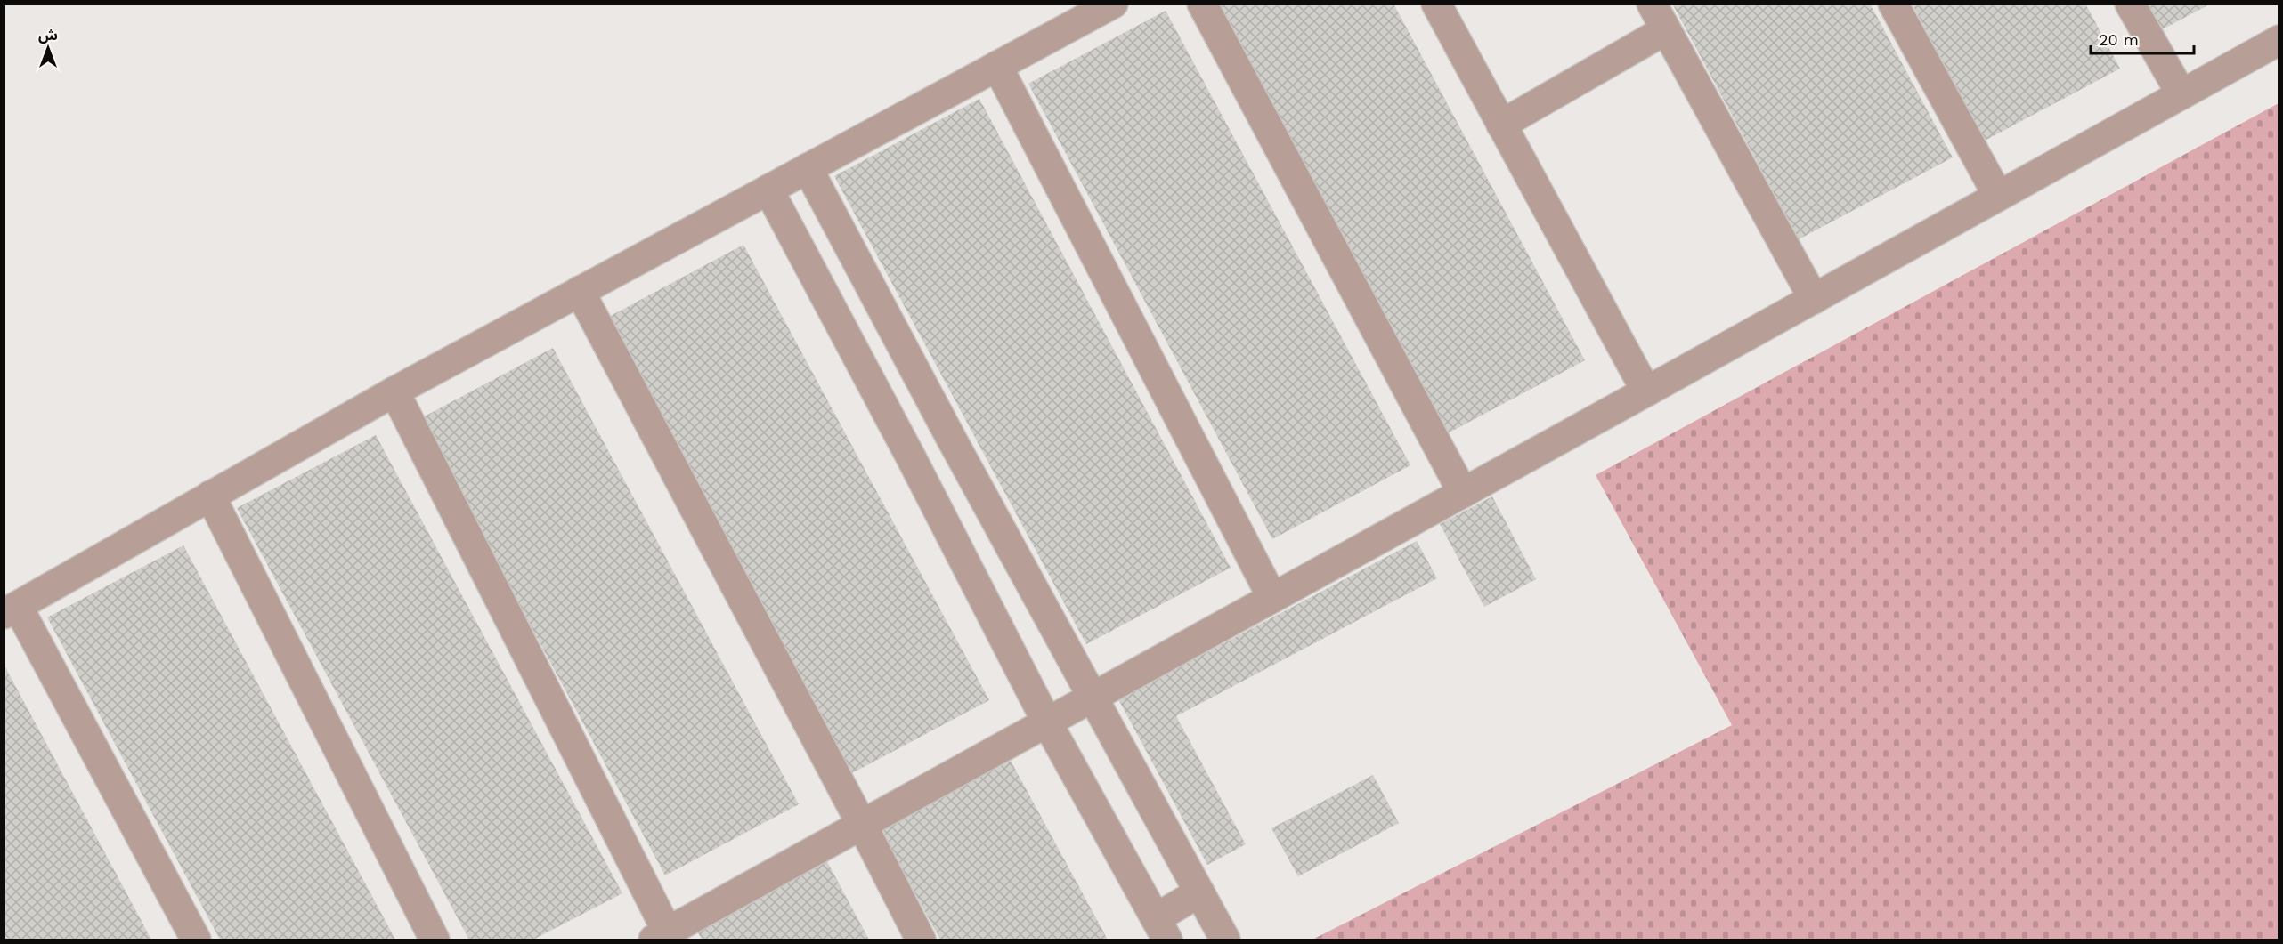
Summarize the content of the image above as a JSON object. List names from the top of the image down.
{
  "scale_bar": "20 m",
  "north": "top"
}
